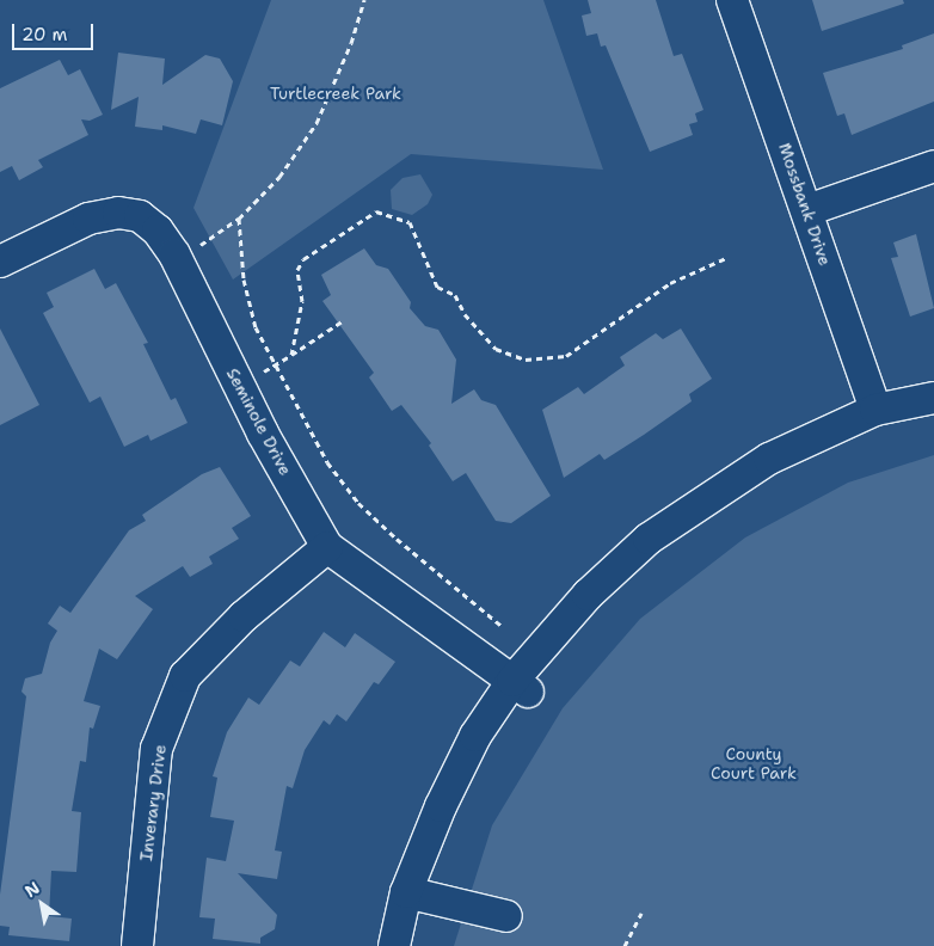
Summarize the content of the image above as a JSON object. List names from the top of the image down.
{
  "streets": {
    "street": ["Mossbank Drive", "Seminole Drive", "Inverary Drive"]
  },
  "crossings": [
    ["Seminole Drive", "Inverary Drive"]
  ],
  "parks": ["Turtlecreek Park", "County Court Park"],
  "scale_bar": "20 m",
  "north": "top left"
}
